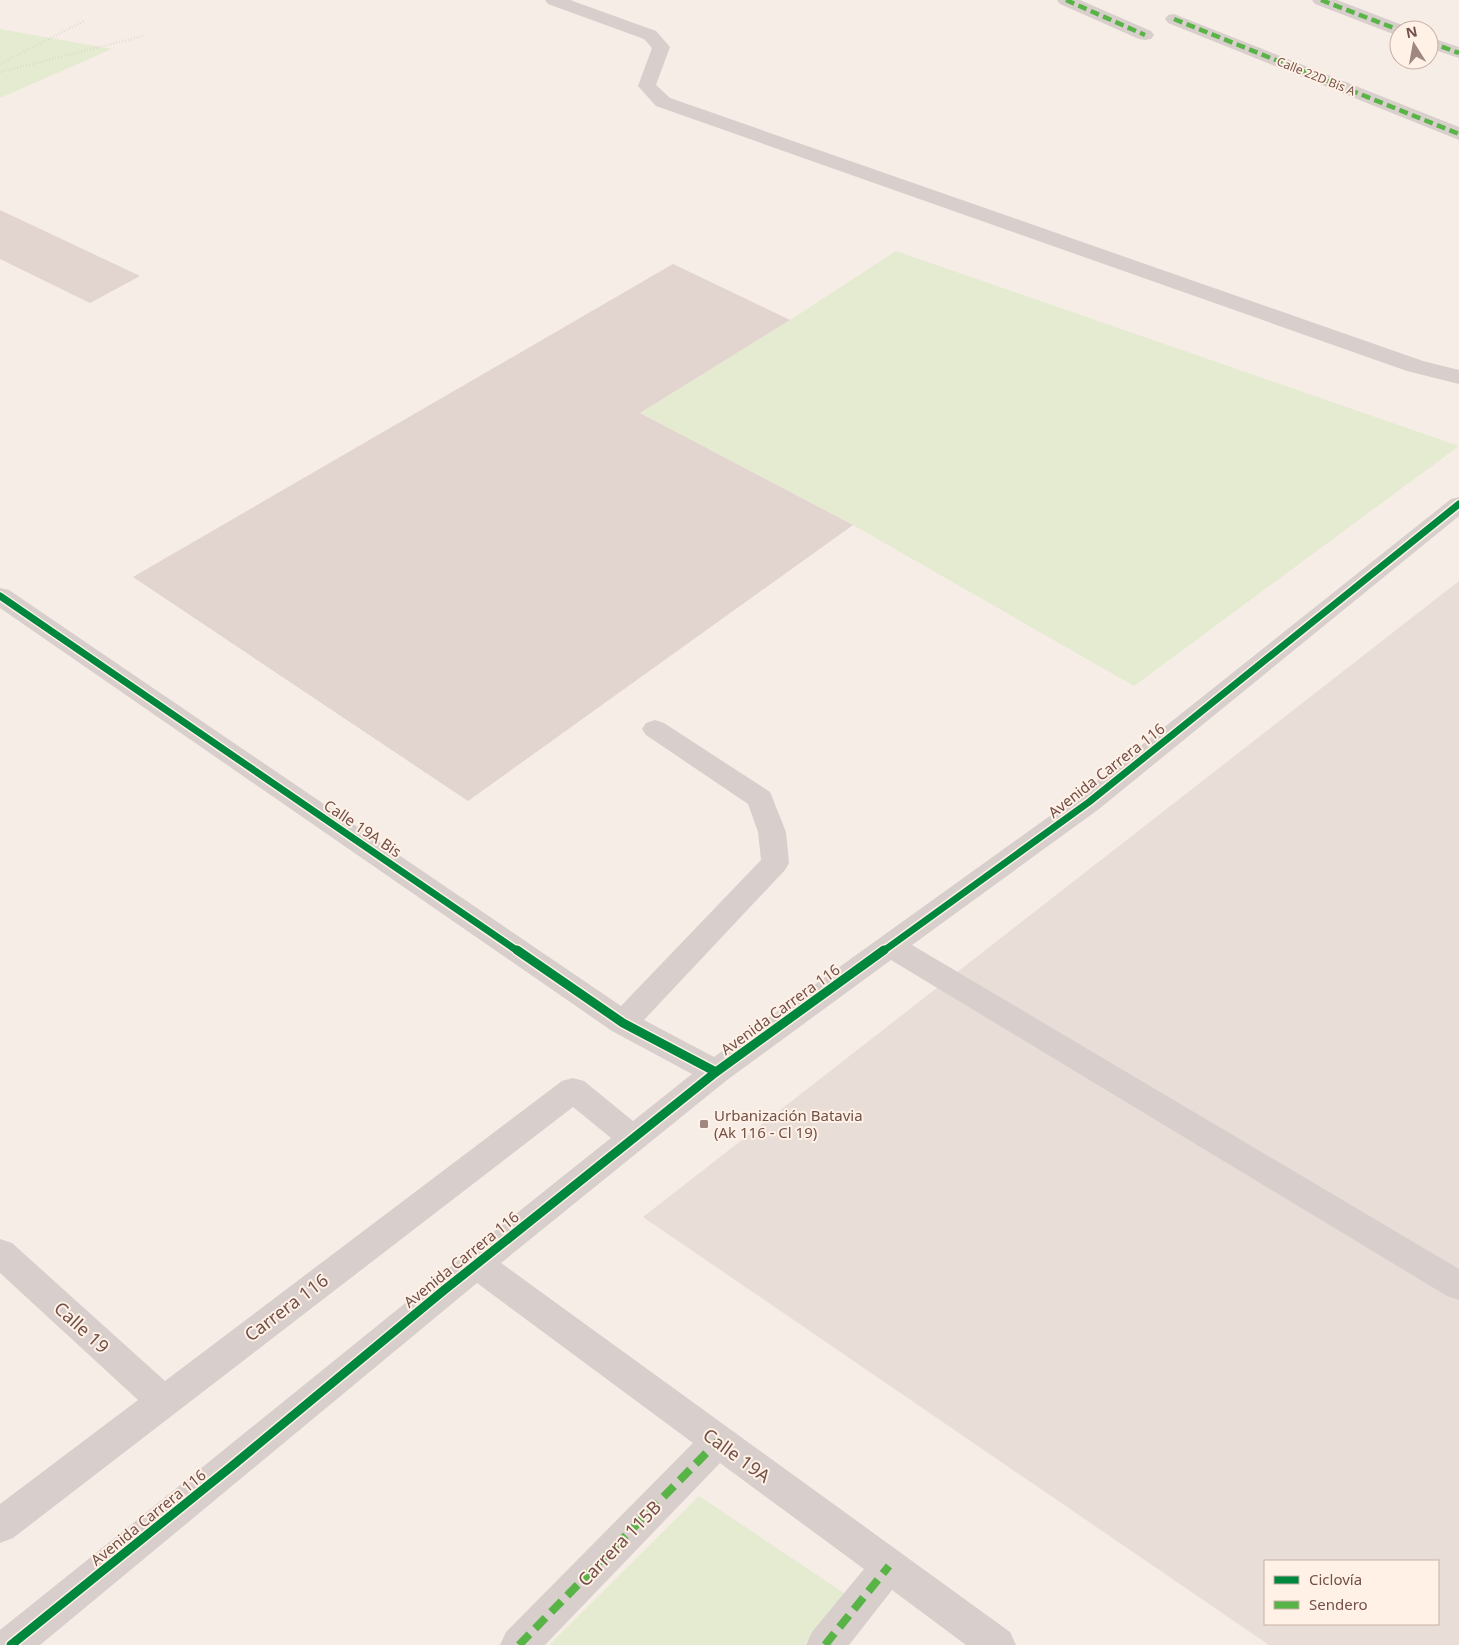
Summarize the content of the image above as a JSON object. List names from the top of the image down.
{
  "streets": {
    "street": [
      "Calle 22D Bis A",
      "Avenida Carrera 116",
      "Calle 19A Bis",
      "Carrera 116",
      "Calle 19",
      "Calle 19A",
      "Carrera 115B"
    ]
  },
  "crossings": [
    ["Avenida Carrera 116", "Calle 19A Bis"],
    ["Avenida Carrera 116", "Carrera 116"],
    ["Avenida Carrera 116", "Calle 19A"],
    ["Carrera 116", "Calle 19"],
    ["Calle 19A", "Carrera 115B"]
  ],
  "places": {
    "transit": ["Urbanización Batavia (Ak 116 - Cl 19)"]
  },
  "legend": ["Ciclovía", "Sendero"],
  "north": "top"
}
